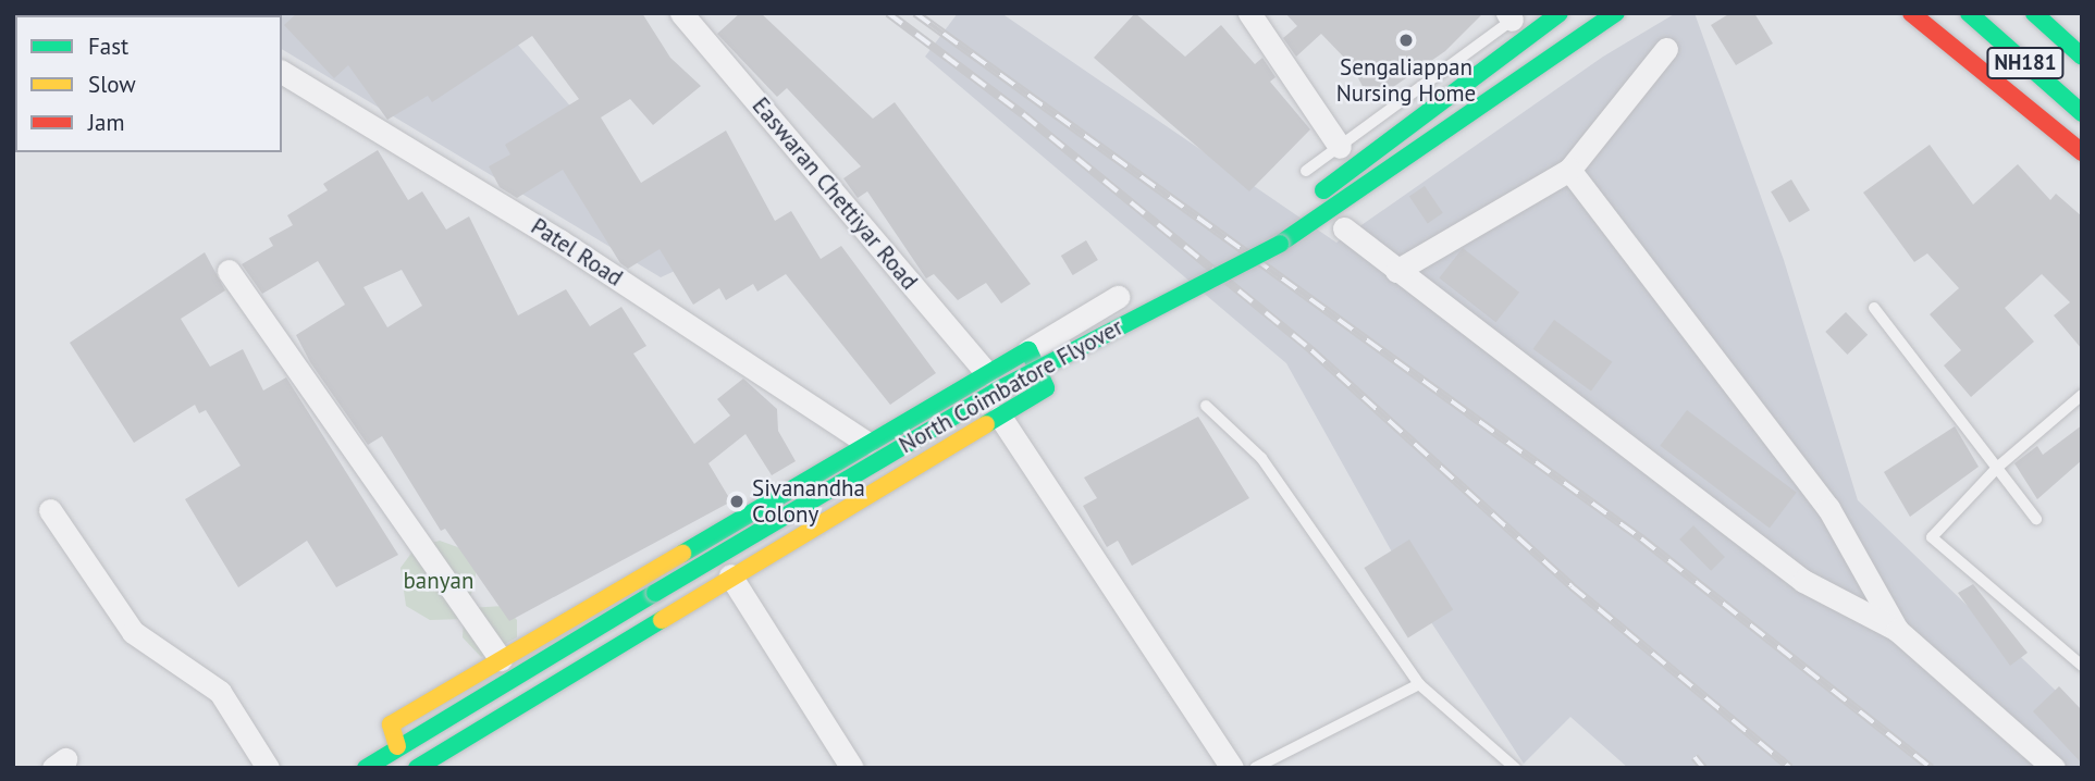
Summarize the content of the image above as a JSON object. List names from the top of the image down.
{
  "streets": {
    "main road": ["NH181", "North Coimbatore Flyover"],
    "street": ["Easwaran Chettiyar Road", "Patel Road"]
  },
  "parks": ["banyan"],
  "places": ["Sengaliappan Nursing Home", "Sivanandha Colony"],
  "legend": ["Fast", "Slow", "Jam"]
}
